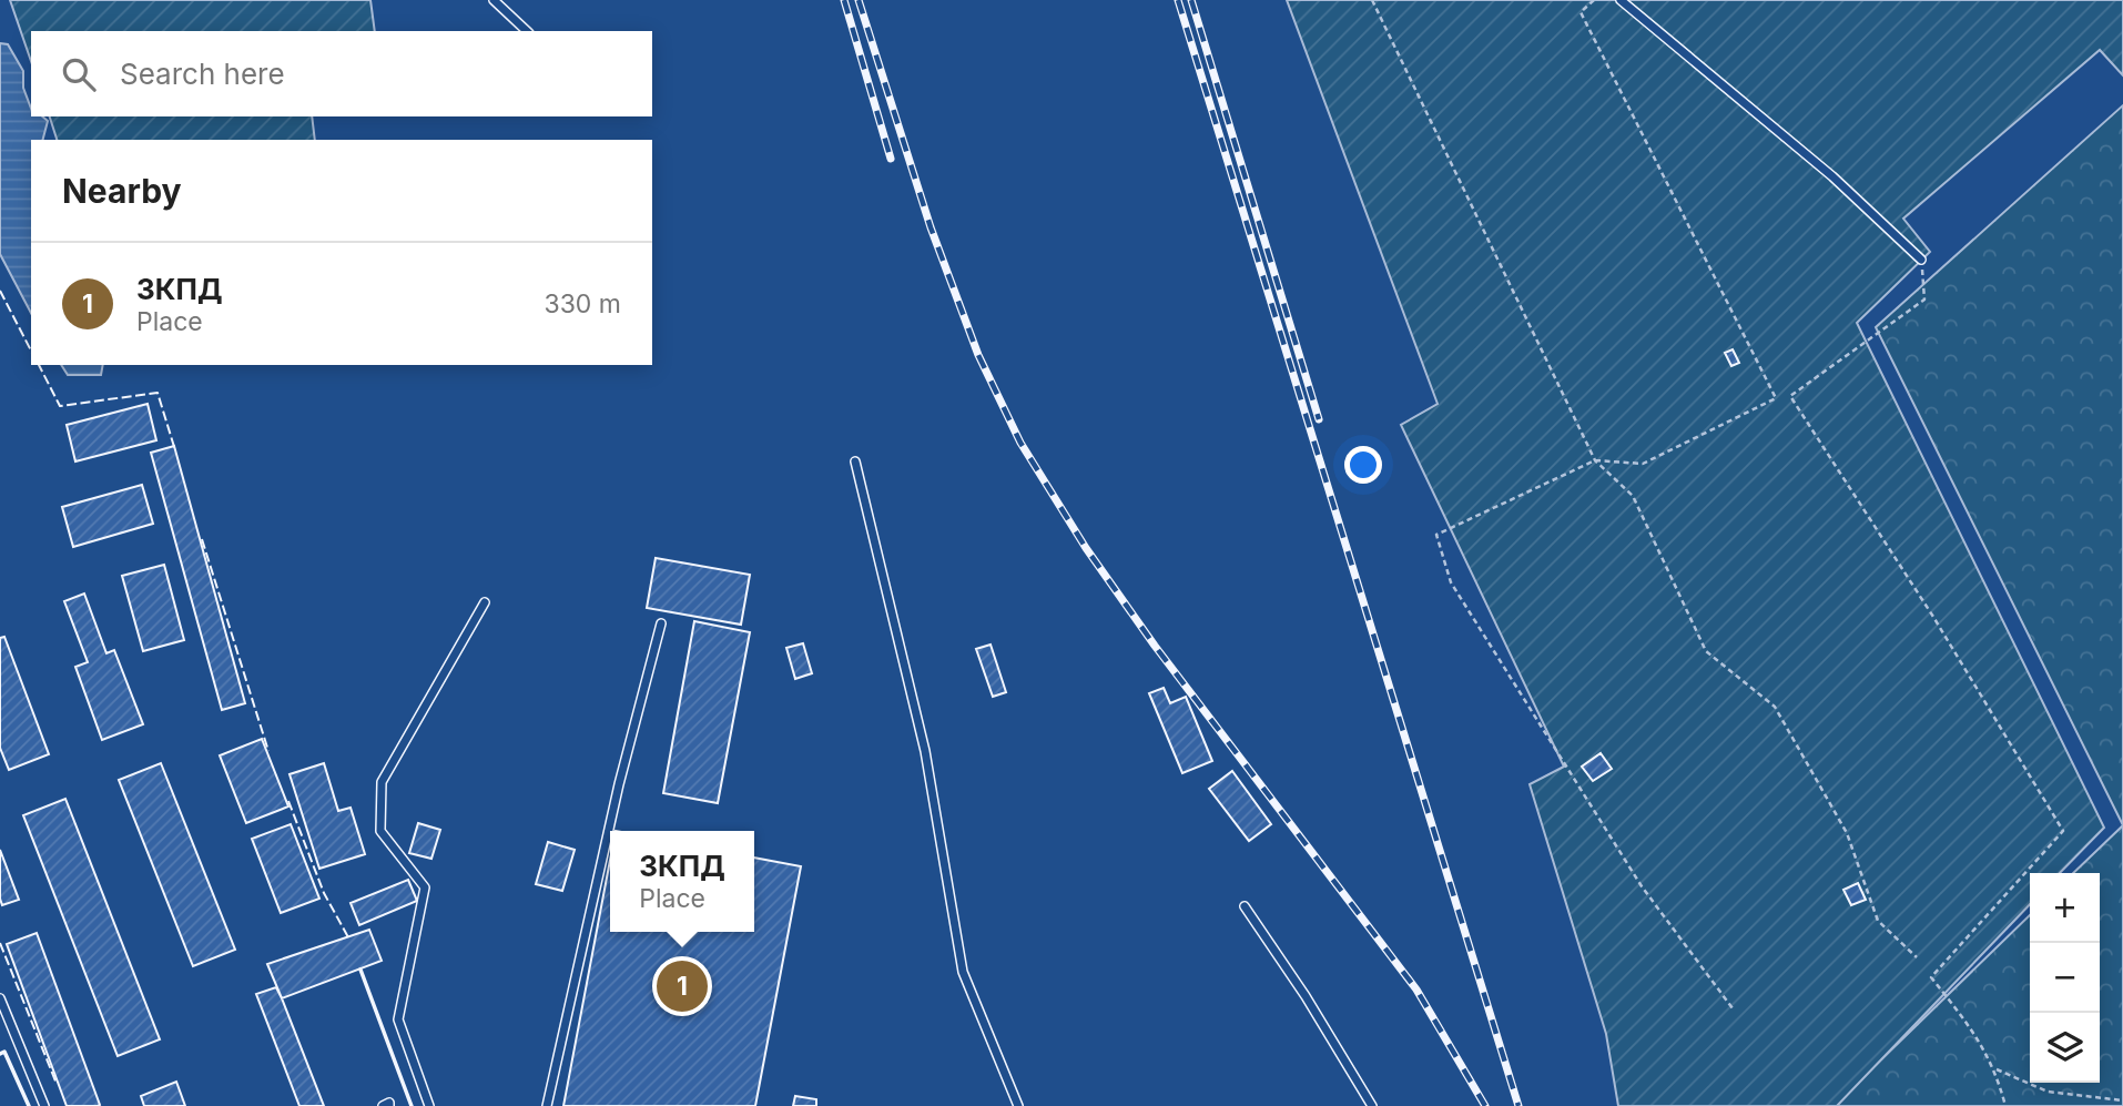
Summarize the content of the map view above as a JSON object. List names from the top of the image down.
{
  "page": {
    "search": "Search here",
    "heading": "Nearby",
    "list": [
      {
        "mark": "1",
        "name": "ЗКПД",
        "note": "Place",
        "value": "330 m"
      }
    ],
    "popup": ["ЗКПД", "Place"],
    "map_buttons": ["+", "−"],
    "pins": "1"
  }
}
